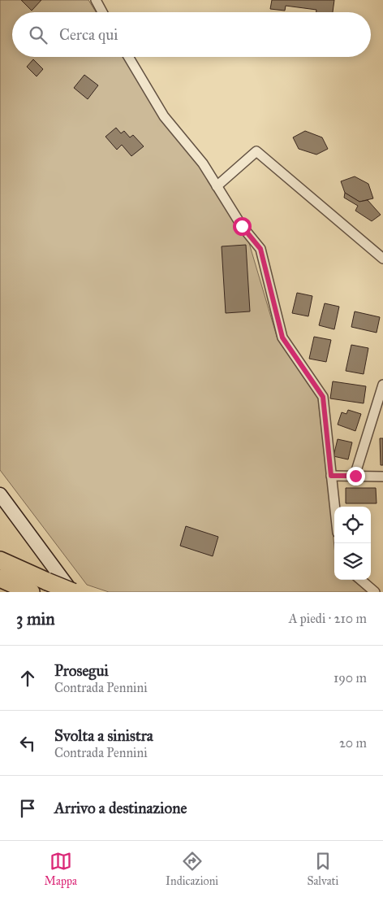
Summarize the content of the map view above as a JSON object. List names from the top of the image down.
{
  "page": {
    "search": "Cerca qui",
    "heading": ["3 min", "A piedi · 210 m"],
    "list": [
      ["Prosegui", "Contrada Pennini", "190 m"],
      ["Svolta a sinistra", "Contrada Pennini", "20 m"],
      "Arrivo a destinazione"
    ],
    "nav": ["Mappa", "Indicazioni", "Salvati"]
  }
}
